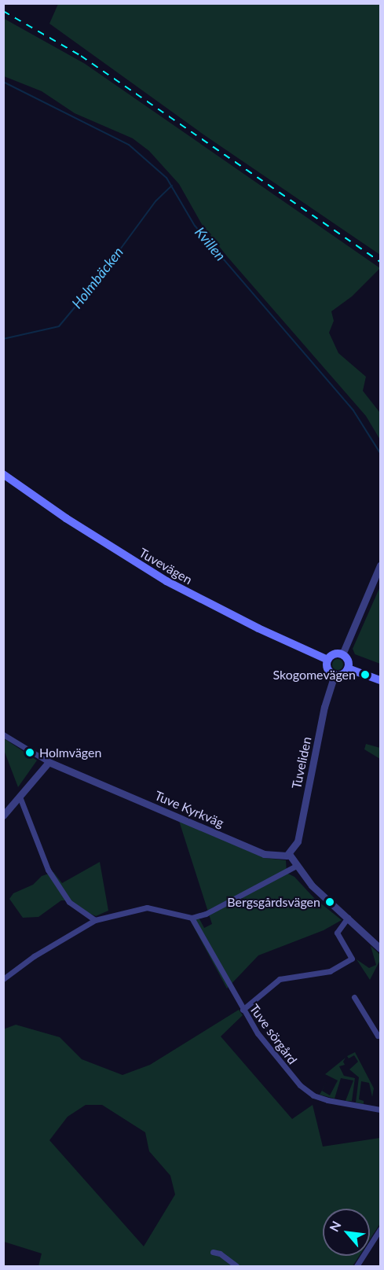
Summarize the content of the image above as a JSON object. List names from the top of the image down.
{
  "streets": {
    "main road": ["Tuvevägen"],
    "street": ["Tuveliden", "Tuve Kyrkväg", "Tuve sörgård"]
  },
  "crossings": [
    ["Tuvevägen", "Tuveliden"],
    ["Tuveliden", "Tuve Kyrkväg"]
  ],
  "water": ["Kvillen", "Holmbäcken"],
  "places": ["Skogomevägen", "Holmvägen", "Bergsgårdsvägen"],
  "north": "top left"
}
